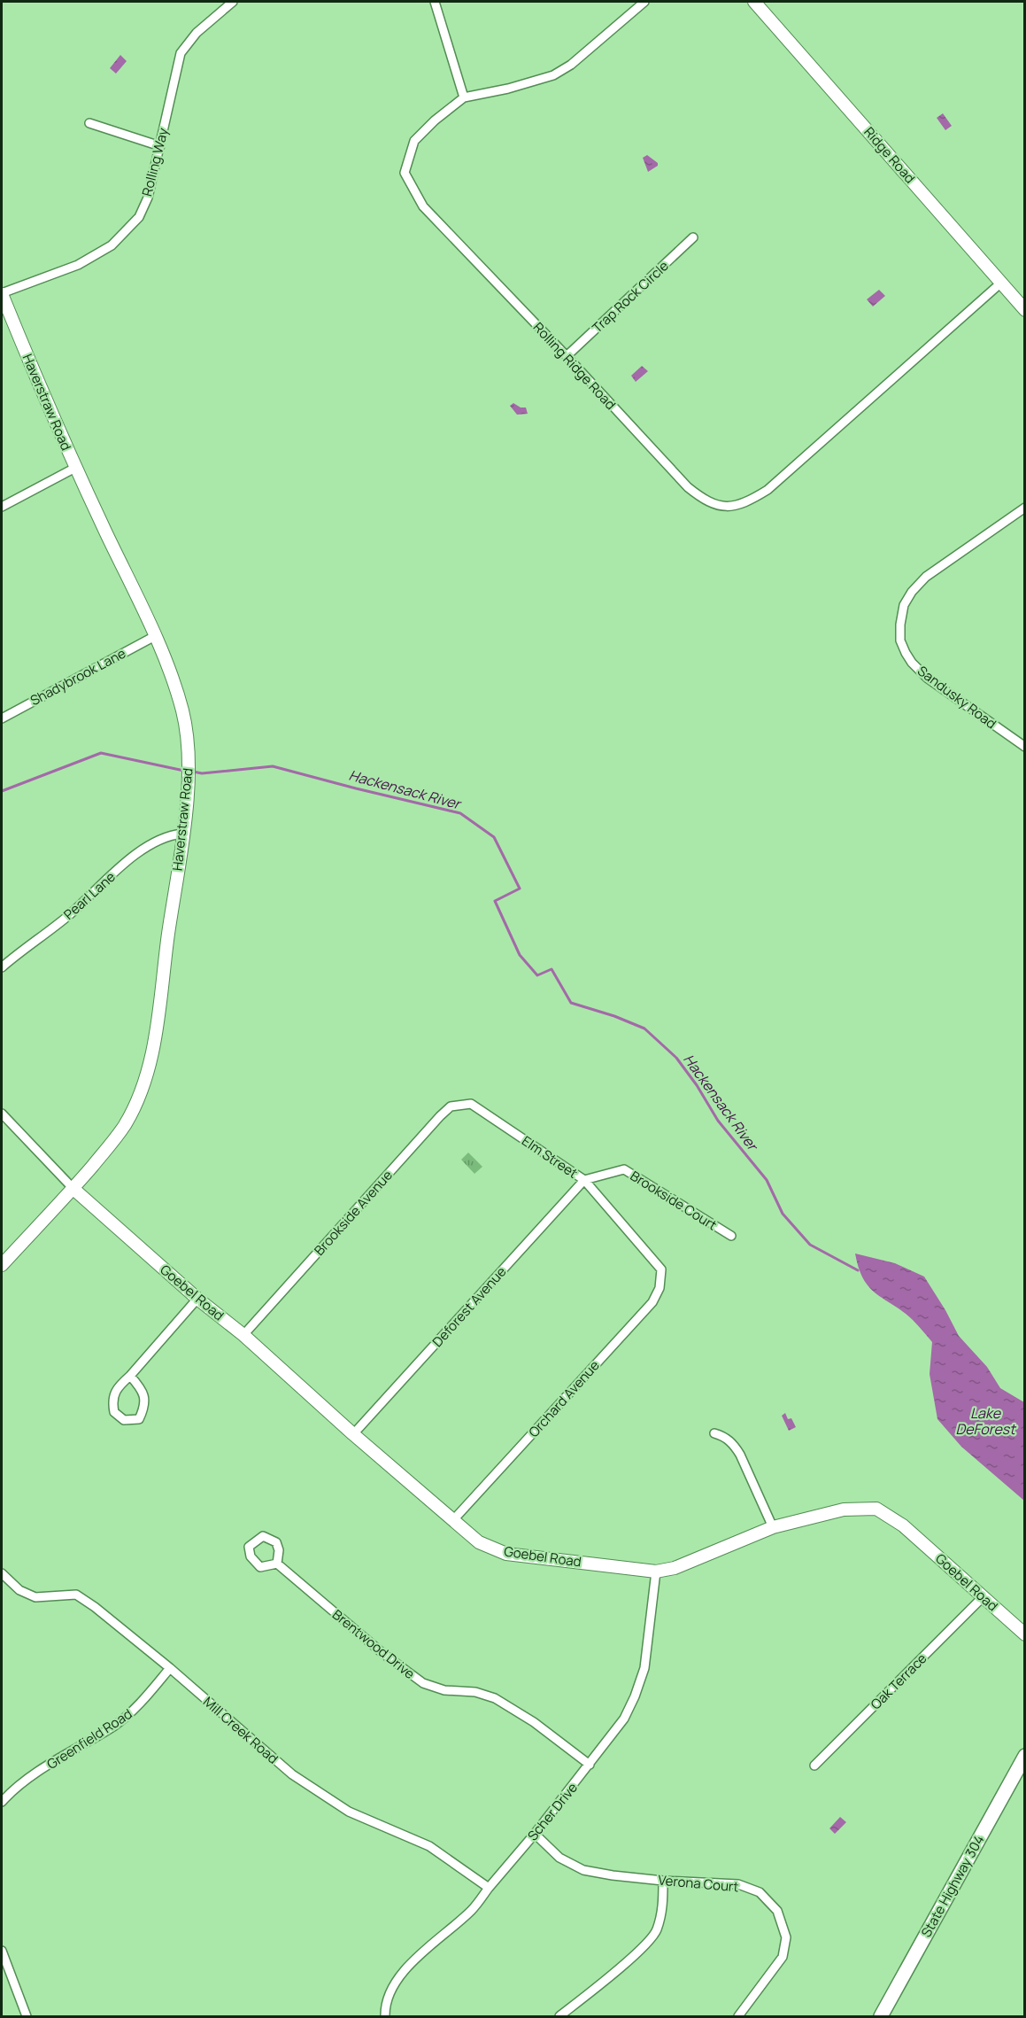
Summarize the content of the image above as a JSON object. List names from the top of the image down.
{
  "streets": {
    "main road": ["State Highway 304"],
    "street": [
      "Ridge Road",
      "Rolling Way",
      "Trap Rock Circle",
      "Rolling Ridge Road",
      "Haverstraw Road",
      "Shadybrook Lane",
      "Sandusky Road",
      "Pearl Lane",
      "Elm Street",
      "Brookside Court",
      "Brookside Avenue",
      "Goebel Road",
      "Deforest Avenue",
      "Orchard Avenue",
      "Brentwood Drive",
      "Oak Terrace",
      "Mill Creek Road",
      "Greenfield Road",
      "Scher Drive",
      "Verona Court"
    ]
  },
  "crossings": [
    ["Ridge Road", "Rolling Ridge Road"],
    ["Rolling Way", "Haverstraw Road"],
    ["Trap Rock Circle", "Rolling Ridge Road"],
    ["Haverstraw Road", "Shadybrook Lane"],
    ["Haverstraw Road", "Pearl Lane"],
    ["Haverstraw Road", "Goebel Road"],
    ["Elm Street", "Brookside Court"],
    ["Elm Street", "Brookside Avenue"],
    ["Elm Street", "Deforest Avenue"],
    ["Elm Street", "Orchard Avenue"],
    ["Brookside Court", "Deforest Avenue"],
    ["Brookside Avenue", "Goebel Road"],
    ["Goebel Road", "Deforest Avenue"],
    ["Goebel Road", "Orchard Avenue"],
    ["Goebel Road", "Oak Terrace"],
    ["Goebel Road", "Scher Drive"],
    ["Brentwood Drive", "Scher Drive"],
    ["Mill Creek Road", "Greenfield Road"],
    ["Mill Creek Road", "Scher Drive"],
    ["Scher Drive", "Verona Court"]
  ],
  "water": ["Hackensack River", "Lake DeForest"]
}
